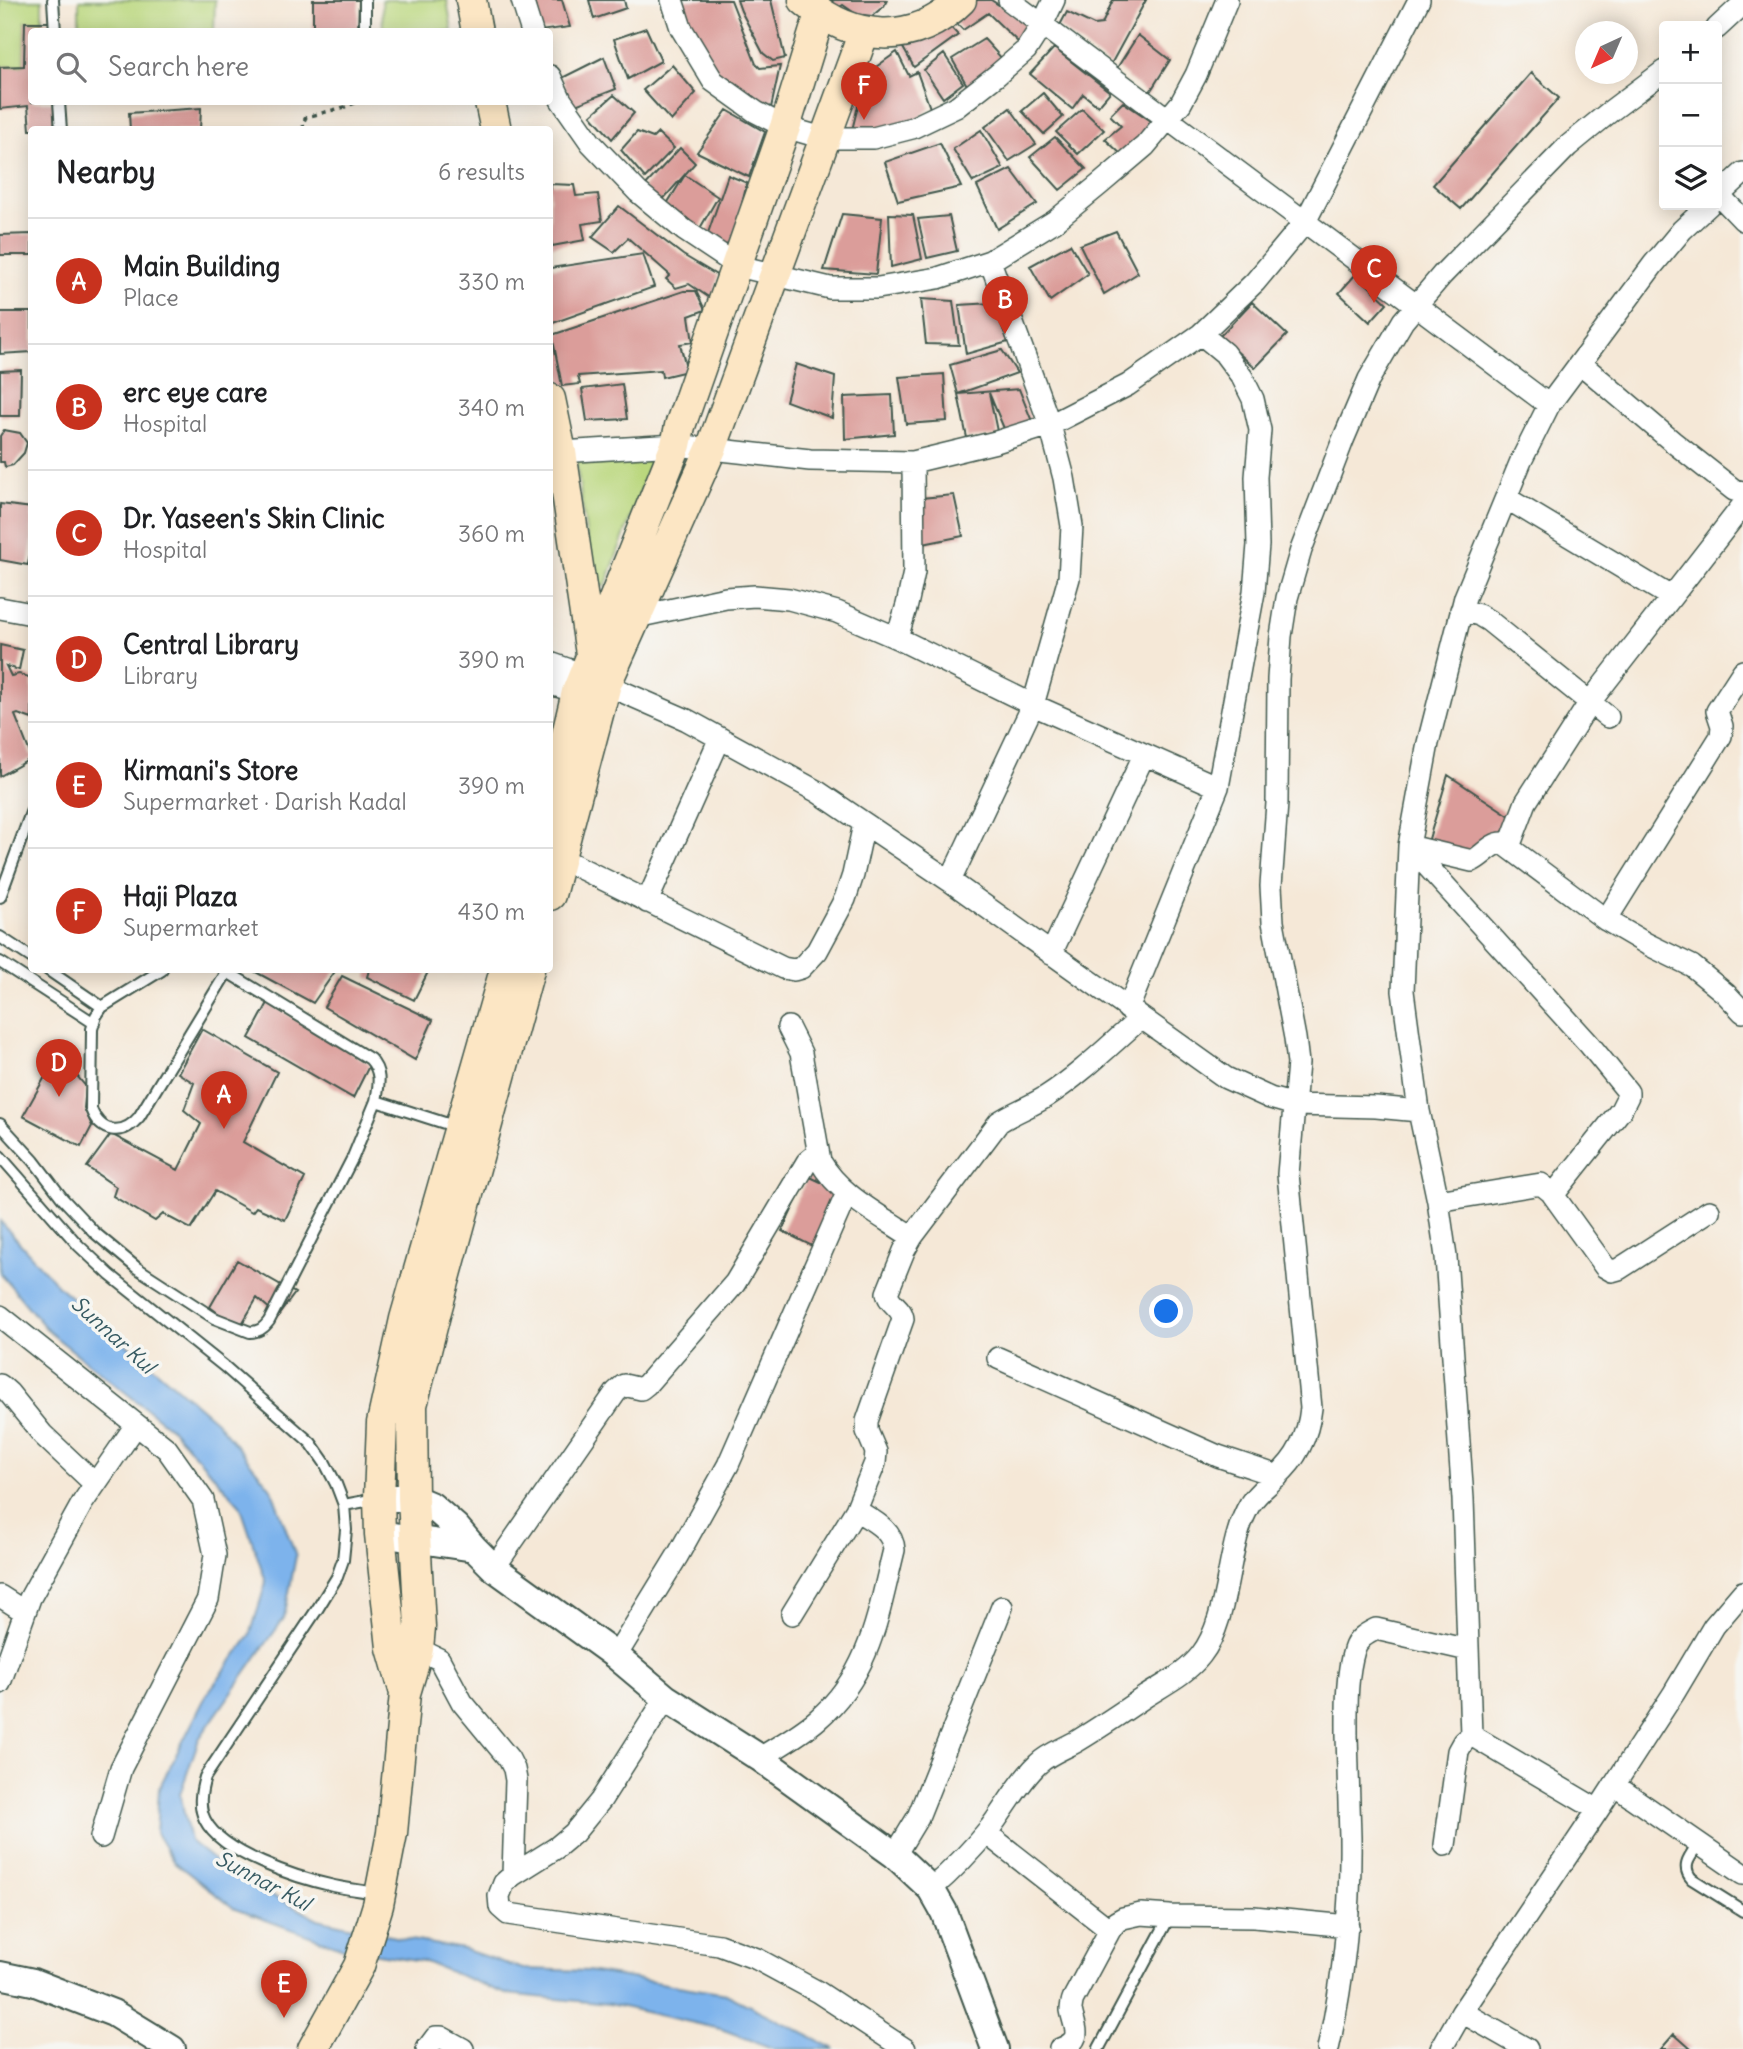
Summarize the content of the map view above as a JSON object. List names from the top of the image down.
{
  "water": ["Sunnar Kul"],
  "north": "bottom left",
  "page": {
    "map_buttons": ["+", "−"],
    "search": "Search here",
    "pins": [
      "F",
      "C",
      "B",
      "D",
      "A",
      "E"
    ],
    "heading": ["Nearby", "6 results"],
    "list": [
      {
        "mark": "A",
        "name": "Main Building",
        "note": "Place",
        "value": "330 m"
      },
      {
        "mark": "B",
        "name": "erc eye care",
        "note": "Hospital",
        "value": "340 m"
      },
      {
        "mark": "C",
        "name": "Dr. Yaseen's Skin Clinic",
        "note": "Hospital",
        "value": "360 m"
      },
      {
        "mark": "D",
        "name": "Central Library",
        "note": "Library",
        "value": "390 m"
      },
      {
        "mark": "E",
        "name": "Kirmani's Store",
        "note": "Supermarket · Darish Kadal",
        "value": "390 m"
      },
      {
        "mark": "F",
        "name": "Haji Plaza",
        "note": "Supermarket",
        "value": "430 m"
      }
    ]
  }
}
